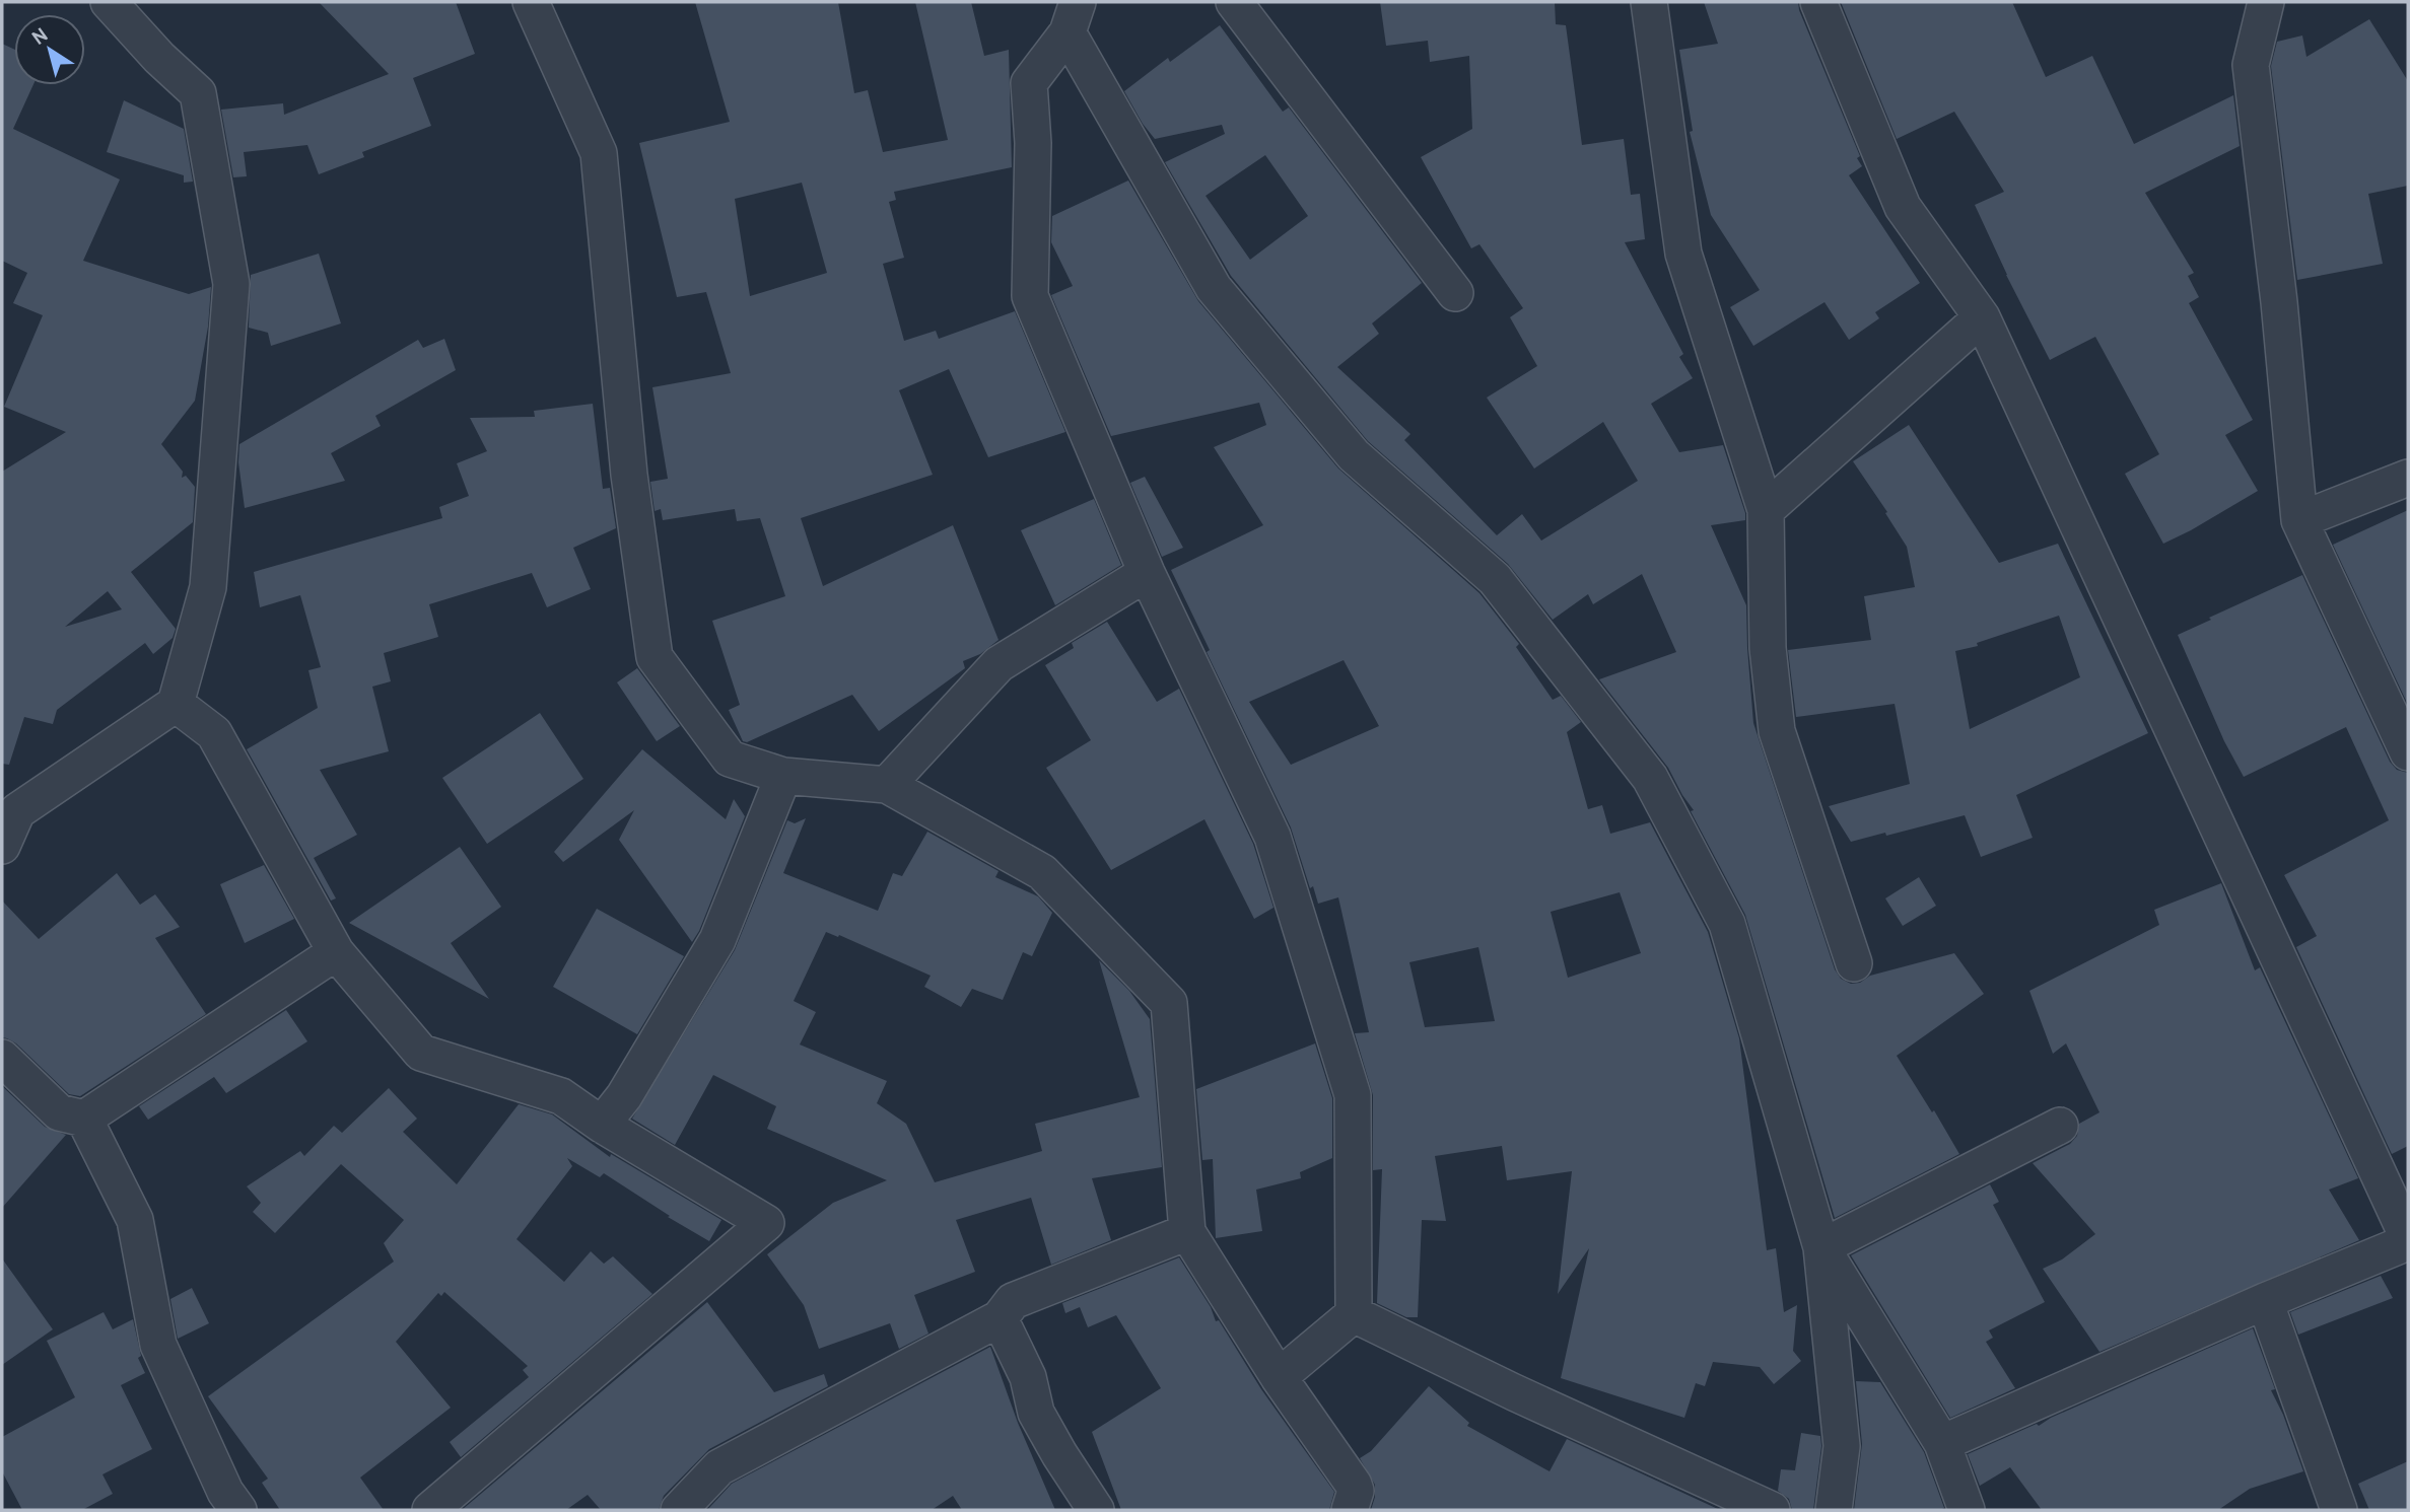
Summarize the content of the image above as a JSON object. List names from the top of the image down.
{
  "north": "top left"
}
